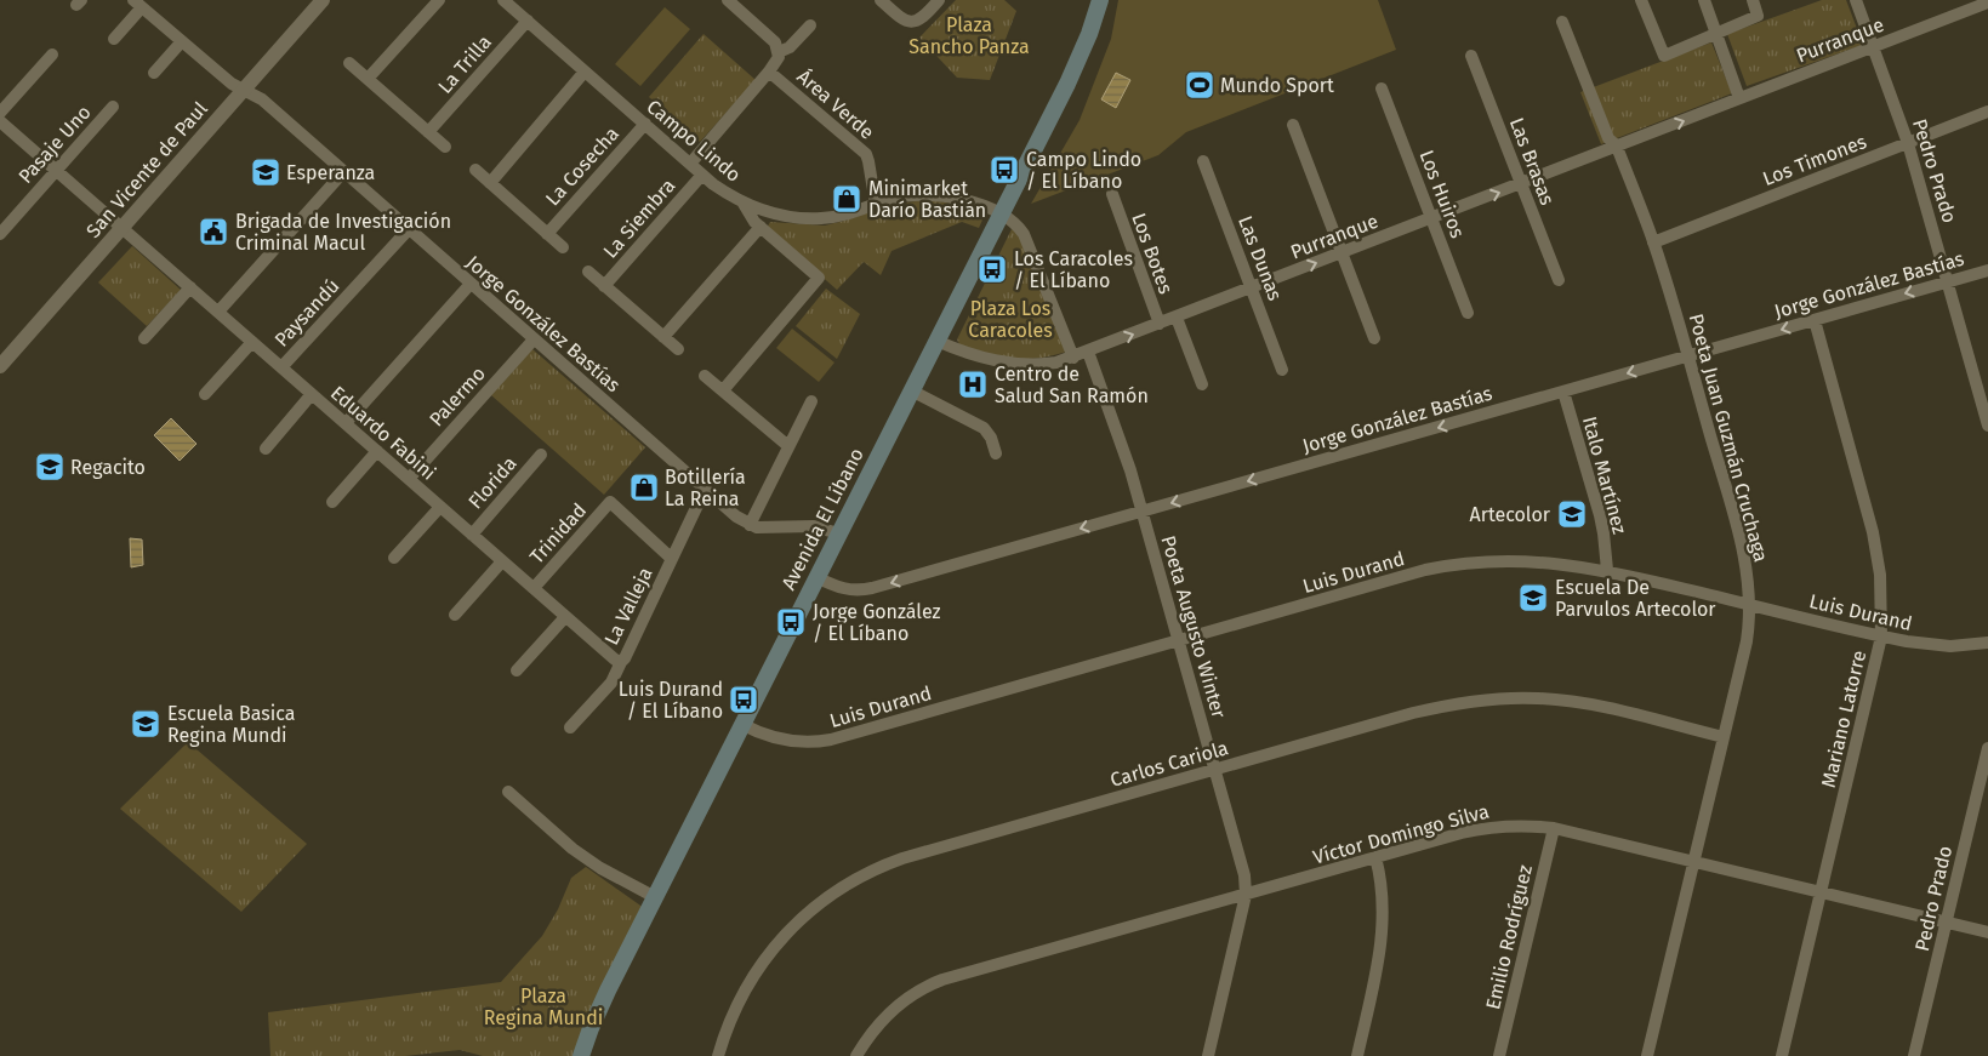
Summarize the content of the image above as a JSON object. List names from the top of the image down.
{
  "streets": {
    "main road": ["Avenida El Líbano"],
    "street": [
      "Purranque",
      "La Trilla",
      "Área Verde",
      "Campo Lindo",
      "Pasaje Uno",
      "Los Timones",
      "Las Brasas",
      "La Cosecha",
      "San Vicente de Paul",
      "Pedro Prado",
      "Los Huiros",
      "La Siembra",
      "Los Botes",
      "Las Dunas",
      "Jorge González Bastías",
      "Paysandú",
      "Palermo",
      "Eduardo Fabini",
      "Poeta Juan Guzmán Cruchaga",
      "Italo Martínez",
      "Florida",
      "Trinidad",
      "Luis Durand",
      "La Valleja",
      "Poeta Augusto Winter",
      "Mariano Latorre",
      "Carlos Cariola",
      "Víctor Domingo Silva",
      "Emilio Rodríguez"
    ]
  },
  "crossings": [
    ["Purranque", "Las Brasas"],
    ["Purranque", "Pedro Prado"],
    ["Purranque", "Los Huiros"],
    ["Purranque", "Los Botes"],
    ["Purranque", "Las Dunas"],
    ["Purranque", "Poeta Juan Guzmán Cruchaga"],
    ["Purranque", "Avenida El Líbano"],
    ["Purranque", "Poeta Augusto Winter"],
    ["La Trilla", "Campo Lindo"],
    ["Área Verde", "Campo Lindo"],
    ["Campo Lindo", "La Cosecha"],
    ["Campo Lindo", "La Siembra"],
    ["Campo Lindo", "Avenida El Líbano"],
    ["Pasaje Uno", "Eduardo Fabini"],
    ["Los Timones", "Pedro Prado"],
    ["Los Timones", "Poeta Juan Guzmán Cruchaga"],
    ["San Vicente de Paul", "Jorge González Bastías"],
    ["San Vicente de Paul", "Eduardo Fabini"],
    ["Pedro Prado", "Jorge González Bastías"],
    ["Pedro Prado", "Víctor Domingo Silva"],
    ["Jorge González Bastías", "Paysandú"],
    ["Jorge González Bastías", "Palermo"],
    ["Jorge González Bastías", "Poeta Juan Guzmán Cruchaga"],
    ["Jorge González Bastías", "Italo Martínez"],
    ["Jorge González Bastías", "Avenida El Líbano"],
    ["Jorge González Bastías", "La Valleja"],
    ["Jorge González Bastías", "Poeta Augusto Winter"],
    ["Jorge González Bastías", "Mariano Latorre"],
    ["Paysandú", "Eduardo Fabini"],
    ["Palermo", "Eduardo Fabini"],
    ["Eduardo Fabini", "Florida"],
    ["Eduardo Fabini", "Trinidad"],
    ["Eduardo Fabini", "La Valleja"],
    ["Poeta Juan Guzmán Cruchaga", "Luis Durand"],
    ["Poeta Juan Guzmán Cruchaga", "Carlos Cariola"],
    ["Poeta Juan Guzmán Cruchaga", "Víctor Domingo Silva"],
    ["Italo Martínez", "Luis Durand"],
    ["Avenida El Líbano", "Luis Durand"],
    ["Trinidad", "La Valleja"],
    ["Luis Durand", "Poeta Augusto Winter"],
    ["Luis Durand", "Mariano Latorre"],
    ["Poeta Augusto Winter", "Carlos Cariola"],
    ["Poeta Augusto Winter", "Víctor Domingo Silva"],
    ["Mariano Latorre", "Víctor Domingo Silva"],
    ["Víctor Domingo Silva", "Emilio Rodríguez"]
  ],
  "one_way": ["Purranque", "Jorge González Bastías"],
  "parks": ["Plaza Sancho Panza", "Plaza Los Caracoles", "Plaza Regina Mundi"],
  "places": {
    "sports": ["Mundo Sport"],
    "bus stop": [
      "Campo Lindo / El Líbano",
      "Los Caracoles / El Líbano",
      "Jorge González / El Líbano",
      "Luis Durand / El Líbano"
    ],
    "school or university": [
      "Esperanza",
      "Regacito",
      "Artecolor",
      "Escuela De Parvulos Artecolor",
      "Escuela Basica Regina Mundi"
    ],
    "shop": ["Minimarket Darío Bastián", "Botillería La Reina"],
    "public building": ["Brigada de Investigación Criminal Macul"],
    "hospital": ["Centro de Salud San Ramón"]
  }
}
